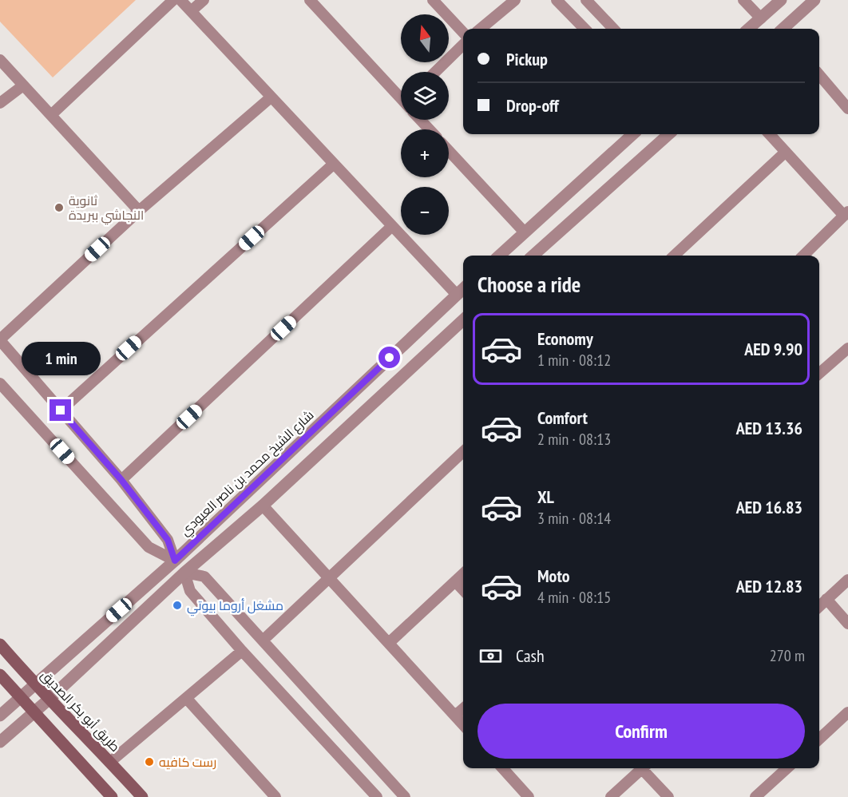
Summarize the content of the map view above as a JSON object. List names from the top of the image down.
{
  "streets": {
    "main road": ["طريق أبو بكر الصديق"],
    "street": ["شارع الشيخ محمد بن ناصر العبودي"]
  },
  "crossings": [
    ["شارع الشيخ محمد بن ناصر العبودي", "طريق أبو بكر الصديق"]
  ],
  "places": ["ثانوية النجاشي ببريدة", "مشغل أروما بيوتي", "رست كافيه"],
  "north": "top",
  "page": {
    "map_buttons": ["+", "−"],
    "banner": ["Pickup", "Drop-off"],
    "heading": "Choose a ride",
    "list": [
      {
        "name": "Economy",
        "note": "1 min · 08:12",
        "value": "AED 9.90"
      },
      {
        "name": "Comfort",
        "note": "2 min · 08:13",
        "value": "AED 13.36"
      },
      {
        "name": "XL",
        "note": "3 min · 08:14",
        "value": "AED 16.83"
      },
      {
        "name": "Moto",
        "note": "4 min · 08:15",
        "value": "AED 12.83"
      }
    ],
    "bubble": "1 min",
    "pay": ["Cash", "270 m"],
    "buttons": "Confirm"
  }
}
